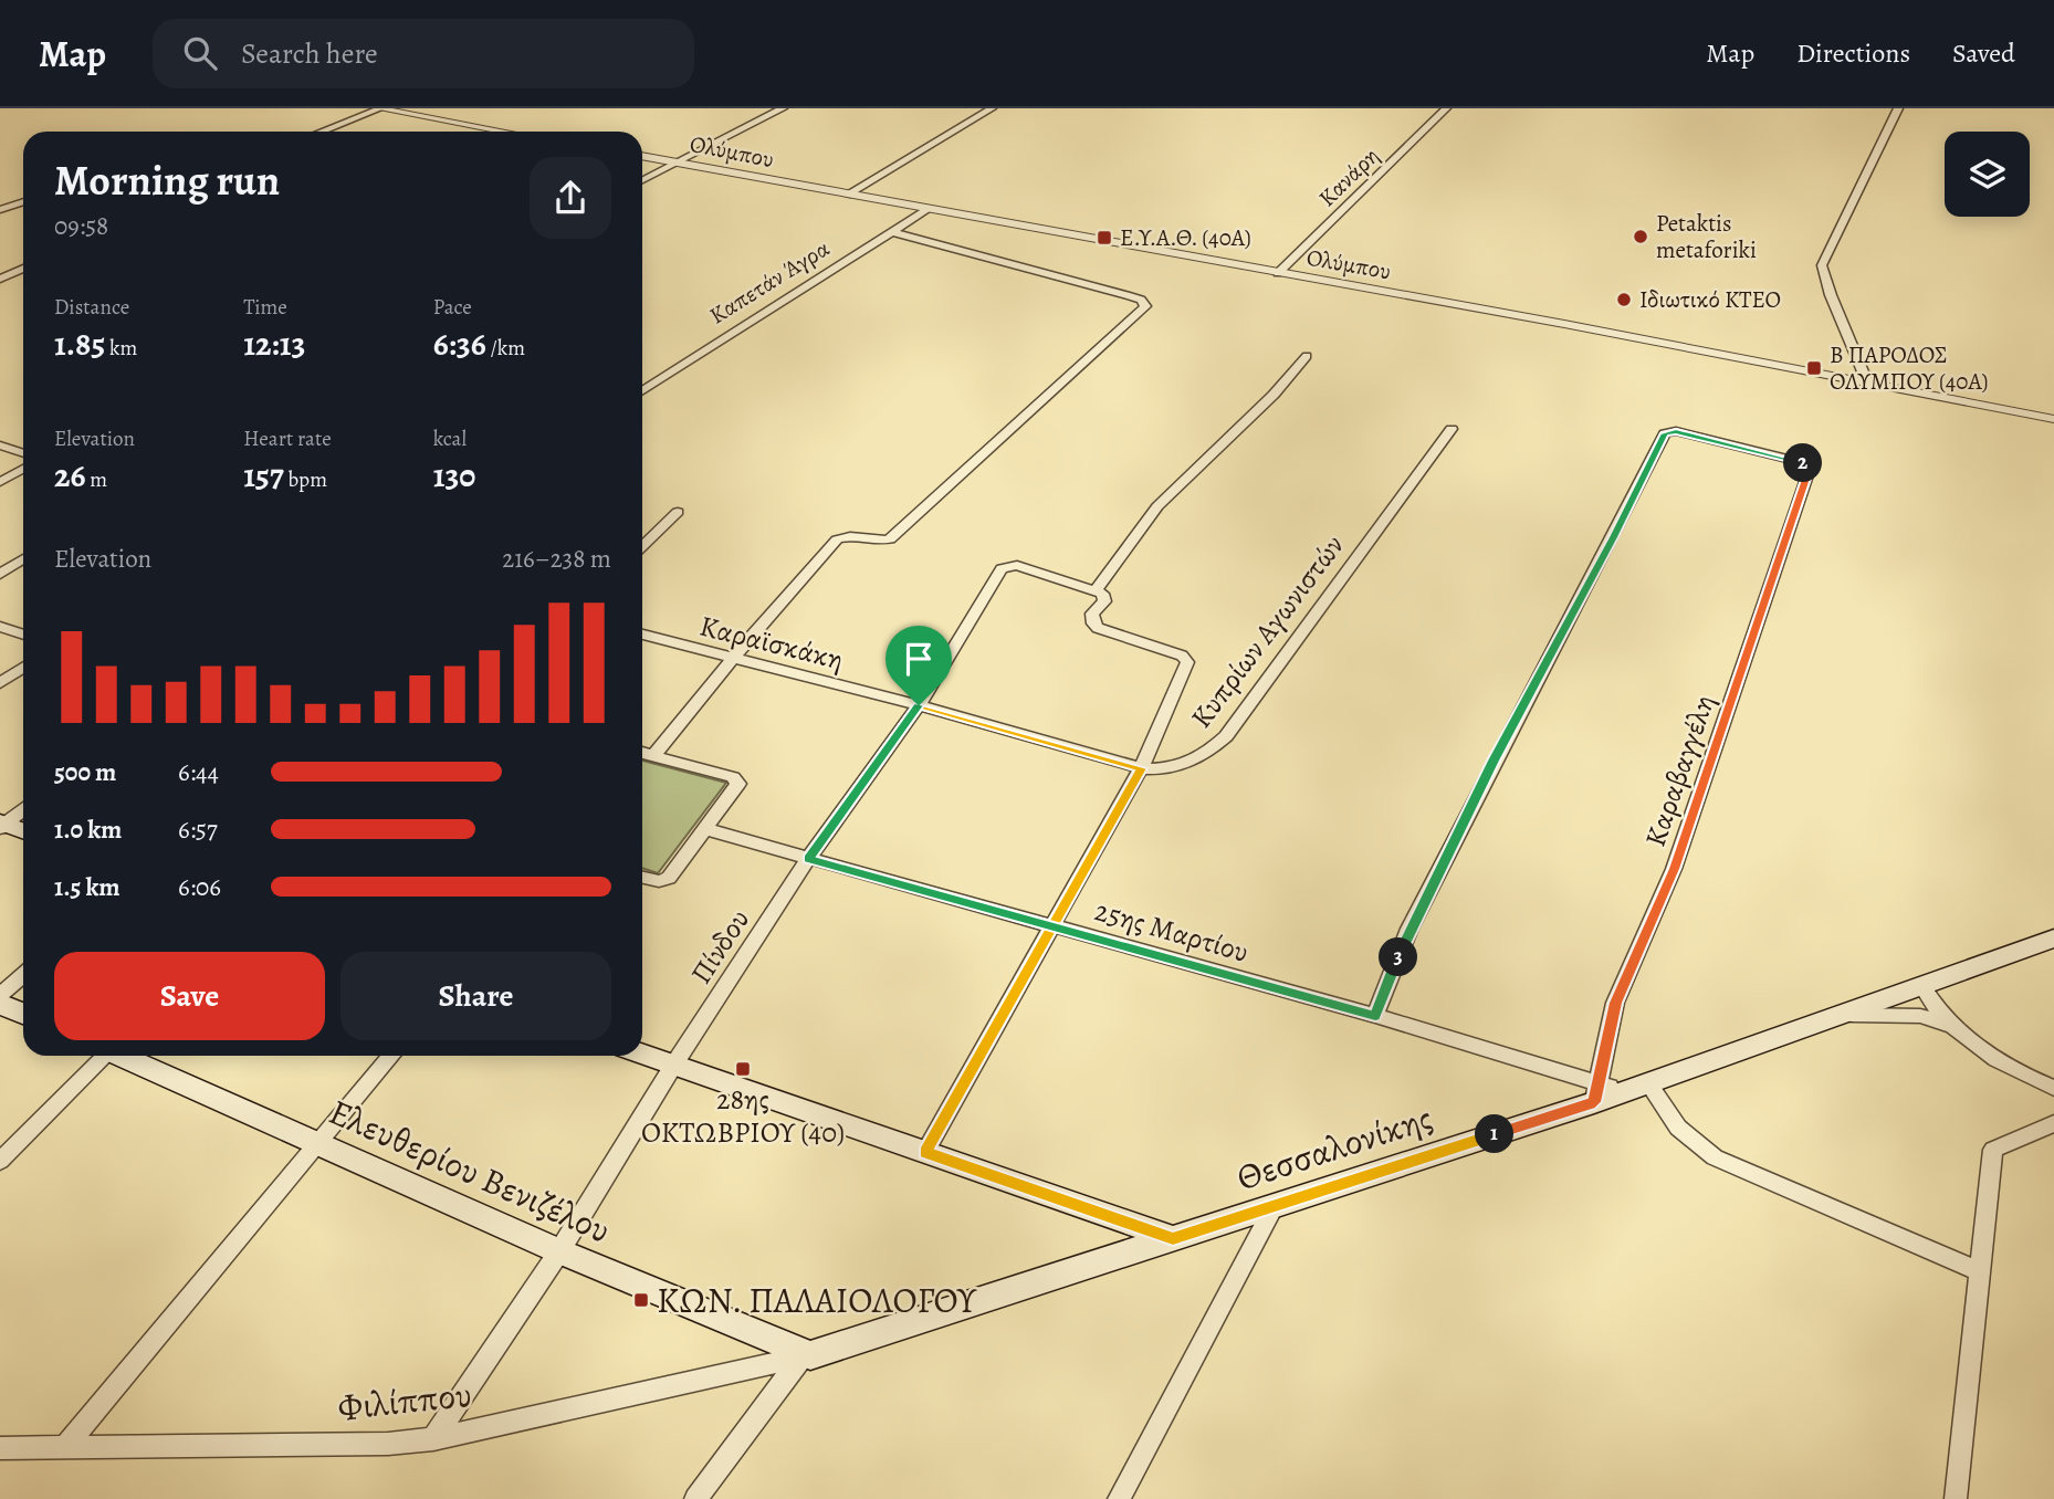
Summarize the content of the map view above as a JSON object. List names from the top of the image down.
{
  "streets": {
    "main road": ["Θεσσαλονίκης", "Ελευθερίου Βενιζέλου"],
    "street": [
      "Ολύμπου",
      "Κανάρη",
      "Καπετάν Άγρα",
      "Κυπρίων Αγωνιστών",
      "Καραϊσκάκη",
      "Καραβαγγέλη",
      "25ης Μαρτίου",
      "Πίνδου",
      "Φιλίππου"
    ]
  },
  "crossings": [
    ["Ολύμπου", "Κανάρη"],
    ["Ολύμπου", "Καπετάν Άγρα"],
    ["Κυπρίων Αγωνιστών", "Καραϊσκάκη"],
    ["Καραϊσκάκη", "Πίνδου"],
    ["Καραβαγγέλη", "25ης Μαρτίου"],
    ["Καραβαγγέλη", "Θεσσαλονίκης"],
    ["25ης Μαρτίου", "Πίνδου"],
    ["25ης Μαρτίου", "Θεσσαλονίκης"],
    ["Πίνδου", "Ελευθερίου Βενιζέλου"],
    ["Πίνδου", "Φιλίππου"],
    ["Θεσσαλονίκης", "Ελευθερίου Βενιζέλου"],
    ["Θεσσαλονίκης", "Φιλίππου"],
    ["Ελευθερίου Βενιζέλου", "Φιλίππου"]
  ],
  "places": {
    "other": ["Petaktis metaforiki", "Ιδιωτικό ΚΤΕΟ"],
    "transit": [
      "Ε.Υ.Α.Θ. (40Α)",
      "Β ΠΑΡΟΔΟΣ ΟΛΥΜΠΟΥ (40Α)",
      "28ης ΟΚΤΩΒΡΙΟΥ (40)",
      "ΚΩΝ. ΠΑΛΑΙΟΛΟΓΟΥ"
    ]
  },
  "page": {
    "header": "Map",
    "search": "Search here",
    "nav": ["Map", "Directions", "Saved"],
    "heading": ["Morning run", "09:58"],
    "stats": [
      ["Distance", "1.85 km"],
      ["Time", "12:13"],
      ["Pace", "6:36 /km"],
      ["Elevation", "26 m"],
      ["Heart rate", "157 bpm"],
      ["kcal", "130"]
    ],
    "pins": ["2", "3", "1"],
    "chart": ["Elevation", "216–238 m"],
    "list": [
      {
        "name": "500 m",
        "note": "6:44"
      },
      {
        "name": "1.0 km",
        "note": "6:57"
      },
      {
        "name": "1.5 km",
        "note": "6:06"
      }
    ],
    "buttons": ["Save", "Share"]
  }
}
